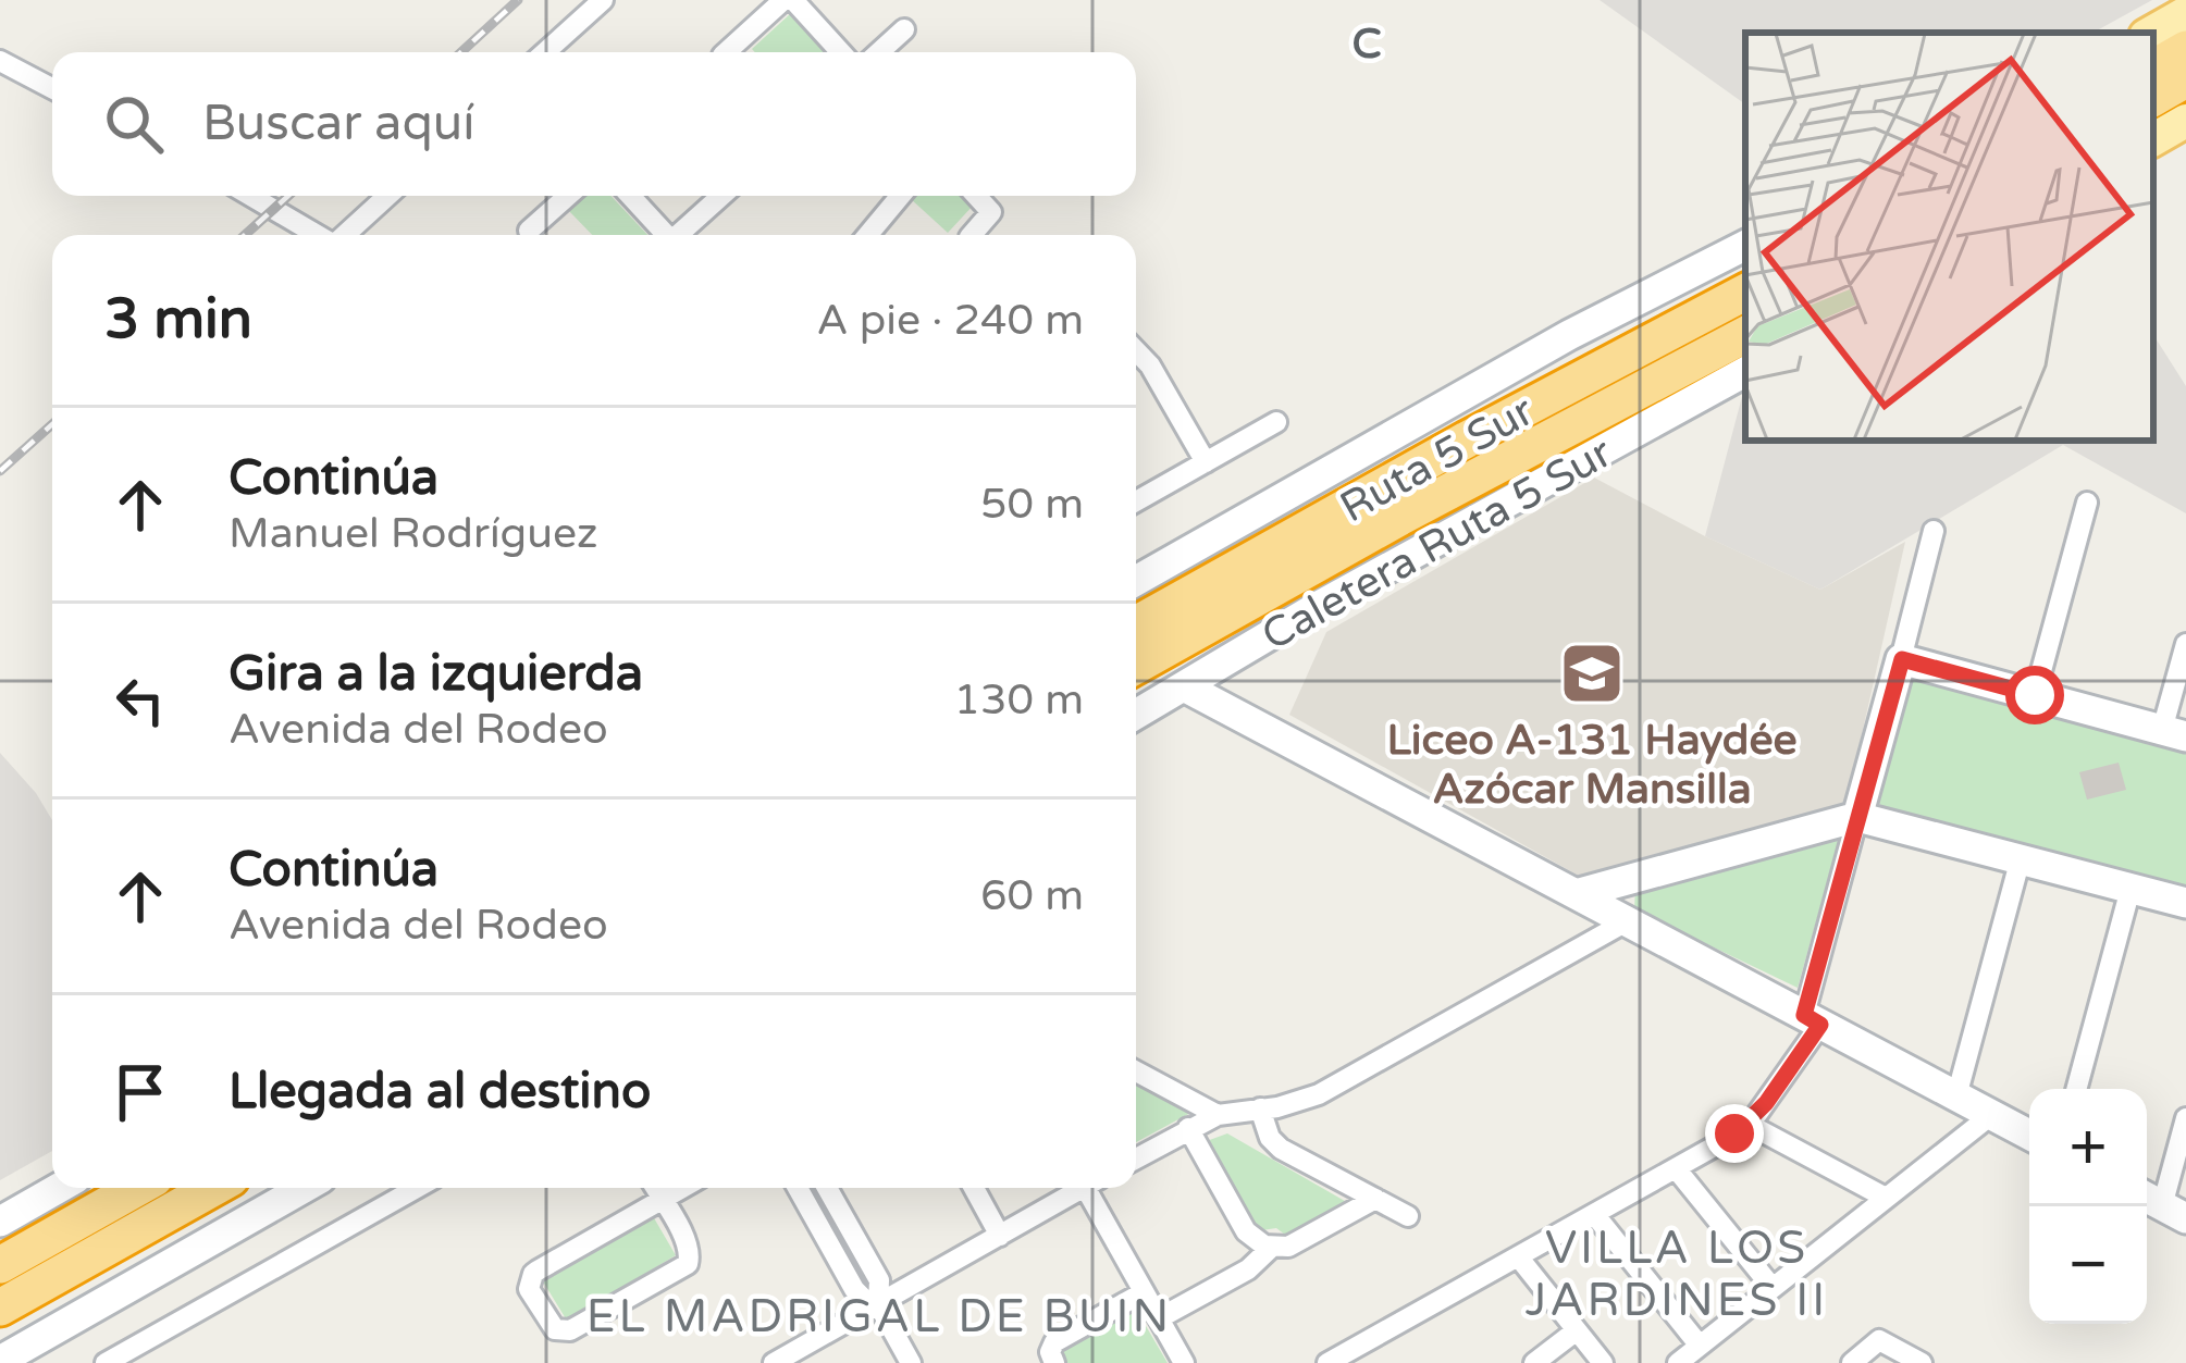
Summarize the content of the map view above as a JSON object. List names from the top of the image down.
{
  "streets": {
    "highway": ["Ruta 5 Sur"],
    "main road": ["Caletera Ruta 5 Sur"]
  },
  "districts": ["VILLA LOS JARDINES II", "EL MADRIGAL DE BUIN"],
  "places": {
    "school or university": ["Liceo A-131 Haydée Azócar Mansilla"]
  },
  "page": {
    "search": "Buscar aquí",
    "heading": ["3 min", "A pie · 240 m"],
    "list": [
      ["Continúa", "Manuel Rodríguez", "50 m"],
      ["Gira a la izquierda", "Avenida del Rodeo", "130 m"],
      ["Continúa", "Avenida del Rodeo", "60 m"],
      "Llegada al destino"
    ],
    "map_buttons": ["+", "−"]
  },
  "grid": {
    "columns": ["C"]
  }
}
